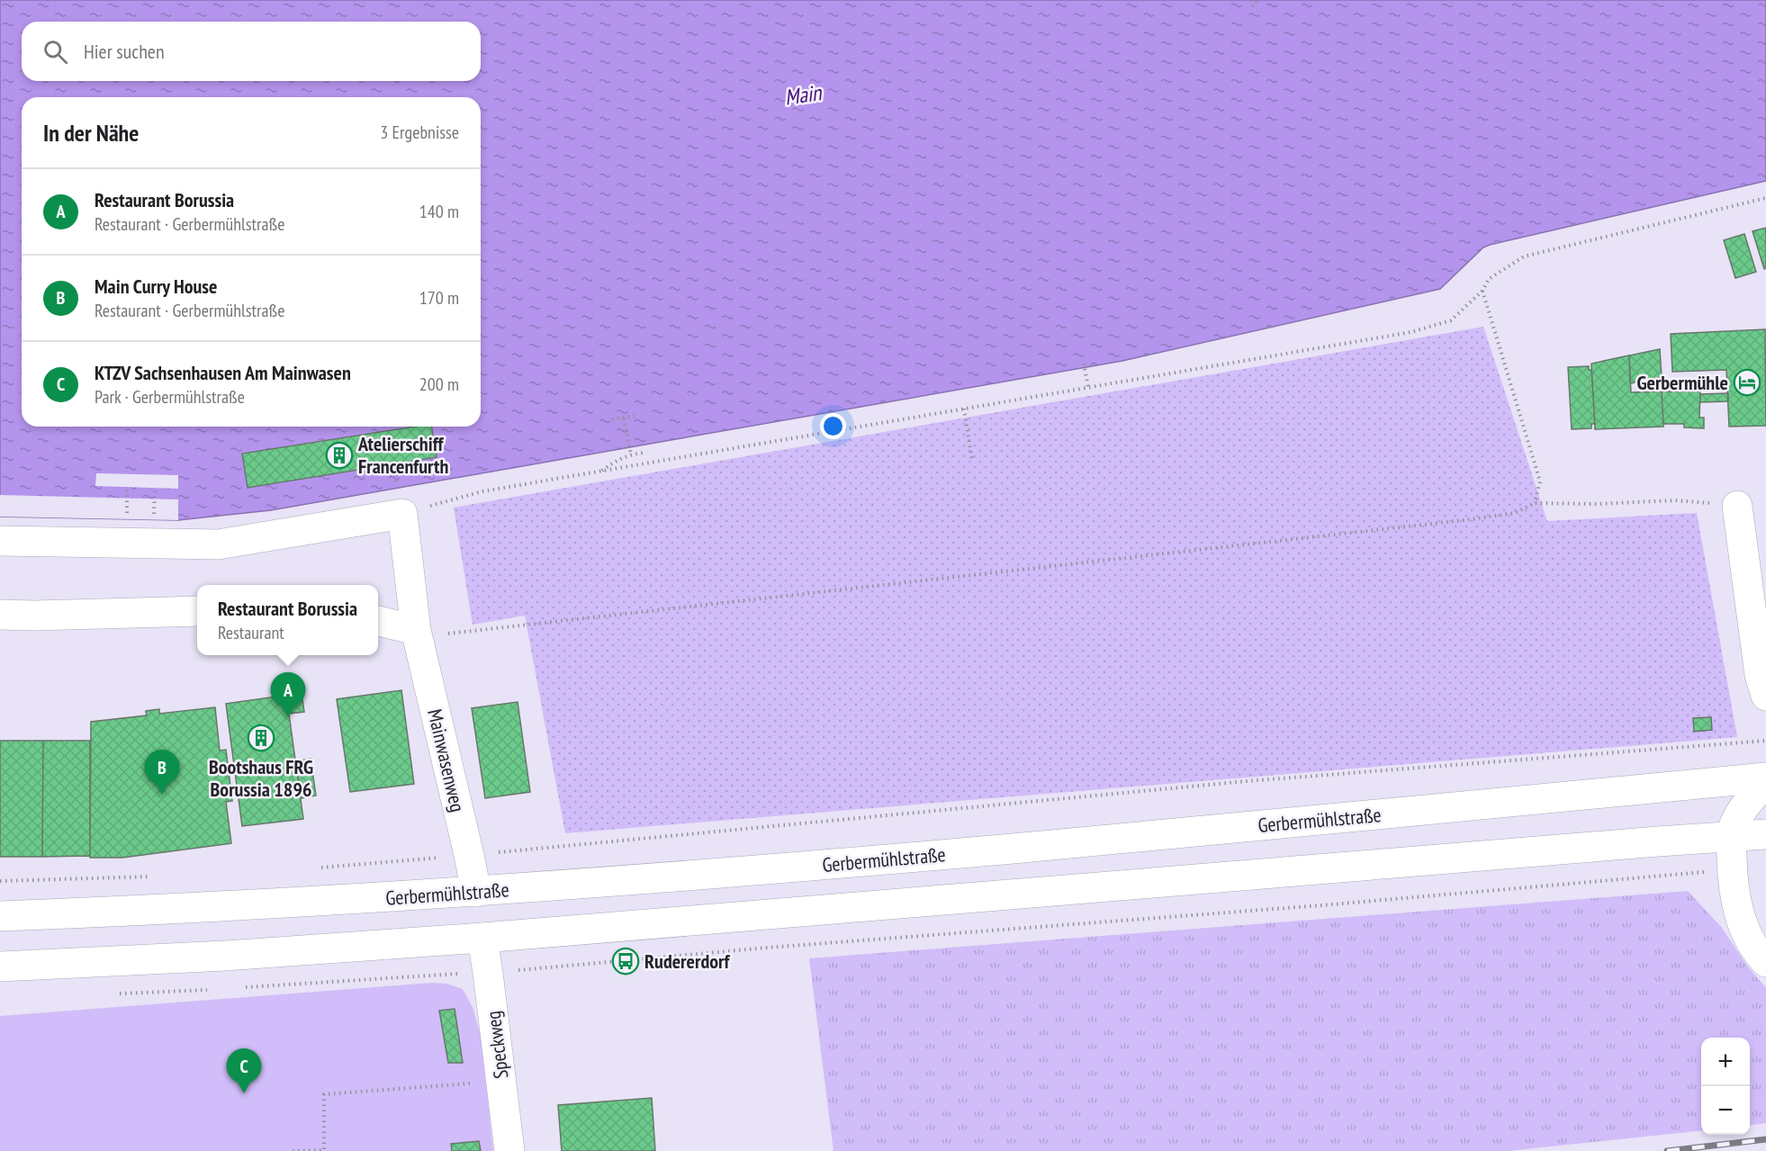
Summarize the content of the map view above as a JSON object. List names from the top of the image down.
{
  "streets": {
    "main road": ["Mainwasenweg", "Gerbermühlstraße", "Speckweg"]
  },
  "crossings": [
    ["Mainwasenweg", "Gerbermühlstraße"],
    ["Mainwasenweg", "Speckweg"]
  ],
  "water": ["Main"],
  "places": {
    "hotel": ["Gerbermühle"],
    "building": ["Atelierschiff Francenfurth", "Bootshaus FRG Borussia 1896"],
    "bus stop": ["Rudererdorf"]
  },
  "page": {
    "search": "Hier suchen",
    "heading": ["In der Nähe", "3 Ergebnisse"],
    "list": [
      {
        "mark": "A",
        "name": "Restaurant Borussia",
        "note": "Restaurant · Gerbermühlstraße",
        "value": "140 m"
      },
      {
        "mark": "B",
        "name": "Main Curry House",
        "note": "Restaurant · Gerbermühlstraße",
        "value": "170 m"
      },
      {
        "mark": "C",
        "name": "KTZV Sachsenhausen Am Mainwasen",
        "note": "Park · Gerbermühlstraße",
        "value": "200 m"
      }
    ],
    "popup": ["Restaurant Borussia", "Restaurant"],
    "pins": ["A", "B", "C"],
    "map_buttons": ["+", "−"]
  }
}
